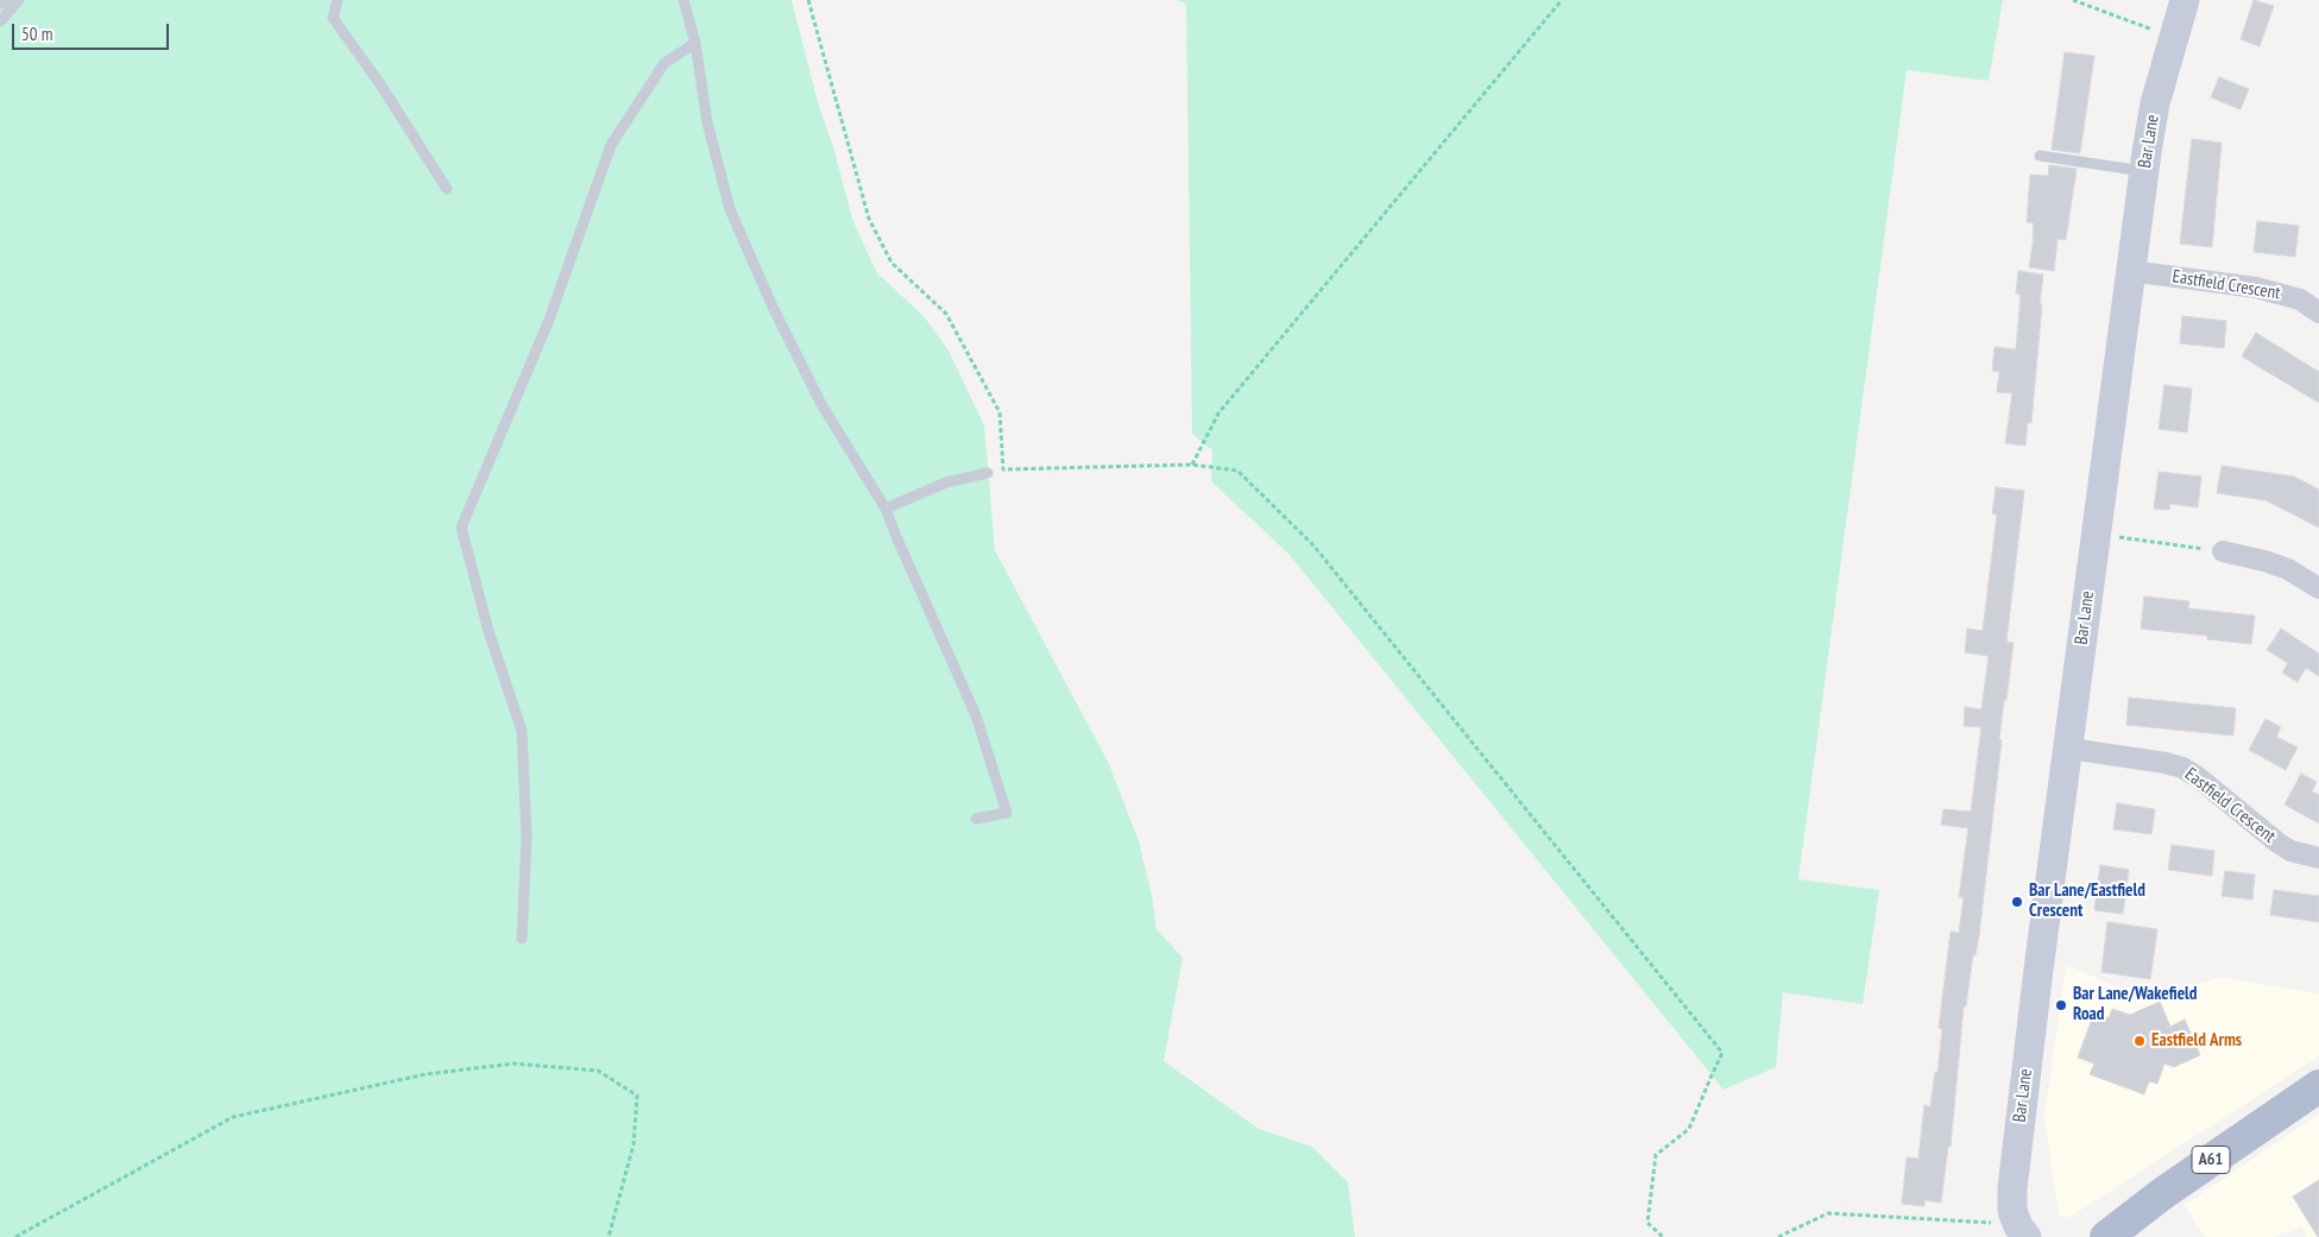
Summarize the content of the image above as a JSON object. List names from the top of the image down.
{
  "streets": {
    "main road": ["Bar Lane", "A61"],
    "street": ["Eastfield Crescent"]
  },
  "crossings": [
    ["Bar Lane", "Eastfield Crescent"]
  ],
  "places": ["Bar Lane/Eastfield Crescent", "Bar Lane/Wakefield Road", "Eastfield Arms"],
  "scale_bar": "50 m"
}
